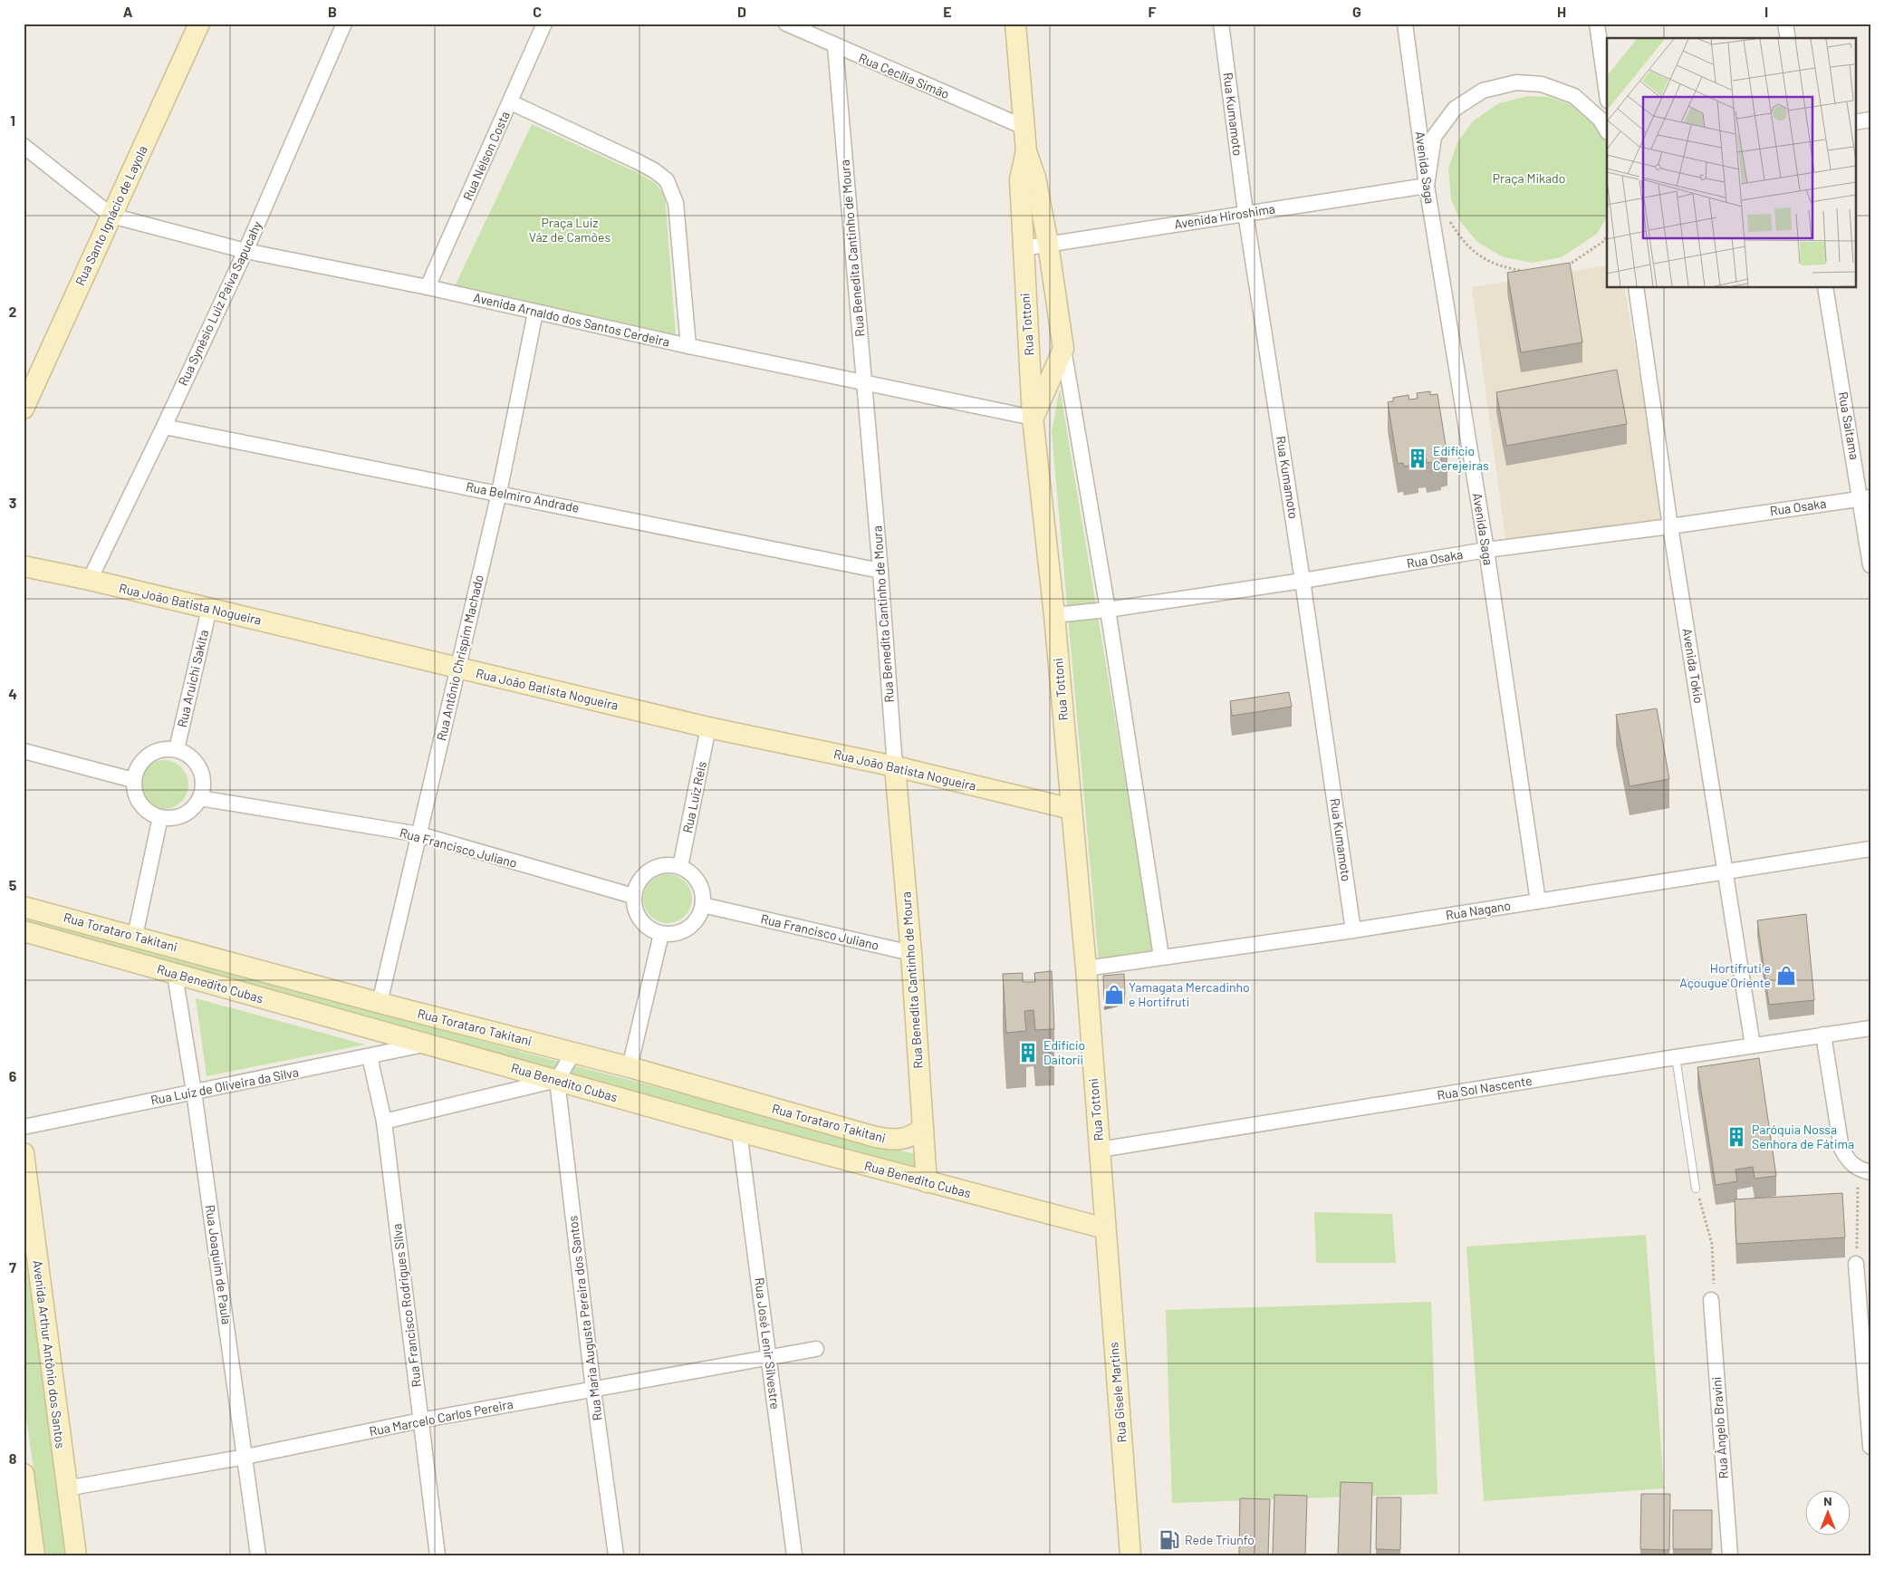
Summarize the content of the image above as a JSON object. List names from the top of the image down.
{
  "streets": {
    "street": [
      "Rua Cecília Simão",
      "Rua Kumamoto",
      "Rua Nélson Costa",
      "Avenida Saga",
      "Rua Santo Ignácio de Layola",
      "Avenida Hiroshima",
      "Rua Benedita Cantinho de Moura",
      "Rua Synésio Luiz Paiva Sapucahy",
      "Avenida Arnaldo dos Santos Cerdeira",
      "Rua Tottoni",
      "Rua Saitama",
      "Rua Belmiro Andrade",
      "Rua Osaka",
      "Rua João Batista Nogueira",
      "Rua Antônio Chrispim Machado",
      "Avenida Tokio",
      "Rua Aruichi Sakita",
      "Rua Luiz Reis",
      "Rua Francisco Juliano",
      "Rua Nagano",
      "Rua Torataro Takitani",
      "Rua Benedito Cubas",
      "Rua Luiz de Oliveira da Silva",
      "Rua Sol Nascente",
      "Rua Joaquim de Paula",
      "Rua Francisco Rodrigues Silva",
      "Rua Maria Augusta Pereira dos Santos",
      "Rua José Lenir Silvestre",
      "Avenida Arthur Antônio dos Santos",
      "Rua Gisele Martins",
      "Rua Marcelo Carlos Pereira",
      "Rua Ângelo Bravini"
    ]
  },
  "crossings": [
    ["Rua Cecília Simão", "Rua Benedita Cantinho de Moura"],
    ["Rua Cecília Simão", "Rua Tottoni"],
    ["Rua Kumamoto", "Avenida Hiroshima"],
    ["Rua Kumamoto", "Rua Osaka"],
    ["Rua Kumamoto", "Rua Nagano"],
    ["Rua Nélson Costa", "Avenida Arnaldo dos Santos Cerdeira"],
    ["Avenida Saga", "Avenida Hiroshima"],
    ["Avenida Saga", "Rua Osaka"],
    ["Avenida Saga", "Rua Nagano"],
    ["Rua Santo Ignácio de Layola", "Avenida Arnaldo dos Santos Cerdeira"],
    ["Avenida Hiroshima", "Rua Tottoni"],
    ["Rua Benedita Cantinho de Moura", "Avenida Arnaldo dos Santos Cerdeira"],
    ["Rua Benedita Cantinho de Moura", "Rua Belmiro Andrade"],
    ["Rua Benedita Cantinho de Moura", "Rua João Batista Nogueira"],
    ["Rua Benedita Cantinho de Moura", "Rua Francisco Juliano"],
    ["Rua Benedita Cantinho de Moura", "Rua Torataro Takitani"],
    ["Rua Benedita Cantinho de Moura", "Rua Benedito Cubas"],
    ["Rua Synésio Luiz Paiva Sapucahy", "Avenida Arnaldo dos Santos Cerdeira"],
    ["Rua Synésio Luiz Paiva Sapucahy", "Rua Belmiro Andrade"],
    ["Rua Synésio Luiz Paiva Sapucahy", "Rua João Batista Nogueira"],
    ["Avenida Arnaldo dos Santos Cerdeira", "Rua Tottoni"],
    ["Avenida Arnaldo dos Santos Cerdeira", "Rua Antônio Chrispim Machado"],
    ["Rua Tottoni", "Rua Osaka"],
    ["Rua Tottoni", "Rua João Batista Nogueira"],
    ["Rua Tottoni", "Rua Nagano"],
    ["Rua Tottoni", "Rua Benedito Cubas"],
    ["Rua Tottoni", "Rua Sol Nascente"],
    ["Rua Tottoni", "Rua Gisele Martins"],
    ["Rua Saitama", "Rua Osaka"],
    ["Rua Belmiro Andrade", "Rua Antônio Chrispim Machado"],
    ["Rua Osaka", "Avenida Tokio"],
    ["Rua João Batista Nogueira", "Rua Antônio Chrispim Machado"],
    ["Rua João Batista Nogueira", "Rua Aruichi Sakita"],
    ["Rua João Batista Nogueira", "Rua Luiz Reis"],
    ["Rua Antônio Chrispim Machado", "Rua Francisco Juliano"],
    ["Rua Antônio Chrispim Machado", "Rua Torataro Takitani"],
    ["Avenida Tokio", "Rua Nagano"],
    ["Avenida Tokio", "Rua Sol Nascente"],
    ["Rua Aruichi Sakita", "Rua Francisco Juliano"],
    ["Rua Luiz Reis", "Rua Francisco Juliano"],
    ["Rua Benedito Cubas", "Rua Luiz de Oliveira da Silva"],
    ["Rua Benedito Cubas", "Rua Joaquim de Paula"],
    ["Rua Benedito Cubas", "Rua Maria Augusta Pereira dos Santos"],
    ["Rua Benedito Cubas", "Rua José Lenir Silvestre"],
    ["Rua Benedito Cubas", "Rua Gisele Martins"],
    ["Rua Luiz de Oliveira da Silva", "Rua Joaquim de Paula"],
    ["Rua Luiz de Oliveira da Silva", "Rua Francisco Rodrigues Silva"],
    ["Rua Joaquim de Paula", "Rua Marcelo Carlos Pereira"],
    ["Rua Francisco Rodrigues Silva", "Rua Marcelo Carlos Pereira"],
    ["Rua Maria Augusta Pereira dos Santos", "Rua Marcelo Carlos Pereira"],
    ["Rua José Lenir Silvestre", "Rua Marcelo Carlos Pereira"],
    ["Avenida Arthur Antônio dos Santos", "Rua Marcelo Carlos Pereira"]
  ],
  "parks": ["Praça Mikado", "Praça Luiz Váz de Camões"],
  "places": {
    "building": ["Edifício Cerejeiras", "Edifício Daitorii", "Paróquia Nossa Senhora de Fátima"],
    "shop": ["Hortifruti e Açougue Oriente", "Yamagata Mercadinho e Hortifruti"],
    "fuel station": ["Rede Triunfo"]
  },
  "north": "top",
  "grid": {
    "columns": [
      "A",
      "B",
      "C",
      "D",
      "E",
      "F",
      "G",
      "H",
      "I"
    ],
    "rows": [
      "1",
      "2",
      "3",
      "4",
      "5",
      "6",
      "7",
      "8"
    ]
  }
}
